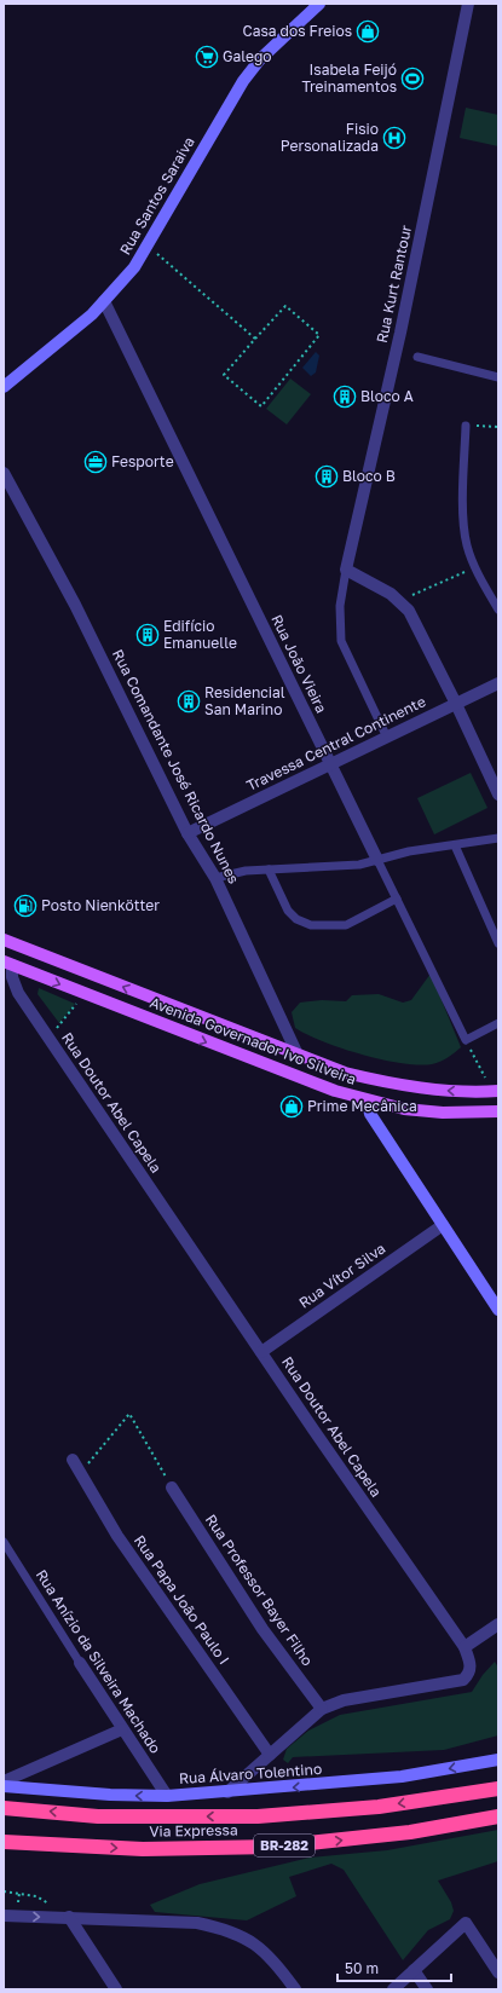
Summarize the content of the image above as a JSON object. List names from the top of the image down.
{
  "streets": {
    "highway": ["Via Expressa", "BR-282"],
    "main road": ["Rua Santos Saraiva", "Avenida Governador Ivo Silveira", "Rua Álvaro Tolentino"],
    "street": [
      "Rua Kurt Rantour",
      "Rua João Vieira",
      "Travessa Central Continente",
      "Rua Comandante José Ricardo Nunes",
      "Rua Doutor Abel Capela",
      "Rua Vítor Silva",
      "Rua Professor Bayer Filho",
      "Rua Papa João Paulo I",
      "Rua Anízio da Silveira Machado"
    ]
  },
  "crossings": [
    ["Rua Santos Saraiva", "Rua João Vieira"],
    ["Rua João Vieira", "Travessa Central Continente"],
    ["Travessa Central Continente", "Rua Comandante José Ricardo Nunes"],
    ["Rua Comandante José Ricardo Nunes", "Avenida Governador Ivo Silveira"],
    ["Avenida Governador Ivo Silveira", "Rua Doutor Abel Capela"],
    ["Rua Doutor Abel Capela", "Rua Vítor Silva"],
    ["Rua Doutor Abel Capela", "Rua Professor Bayer Filho"],
    ["Rua Doutor Abel Capela", "Rua Papa João Paulo I"],
    ["Rua Doutor Abel Capela", "Rua Álvaro Tolentino"],
    ["Rua Anízio da Silveira Machado", "Rua Álvaro Tolentino"]
  ],
  "one_way": ["Rua Álvaro Tolentino"],
  "places": {
    "shop": ["Casa dos Freios", "Prime Mecânica"],
    "supermarket": ["Galego"],
    "sports": ["Isabela Feijó Treinamentos"],
    "hospital": ["Fisio Personalizada"],
    "building": [
      "Bloco A",
      "Bloco B",
      "Edifício Emanuelle",
      "Residencial San Marino"
    ],
    "office": ["Fesporte"],
    "fuel station": ["Posto Nienkötter"]
  },
  "scale_bar": "50 m"
}
